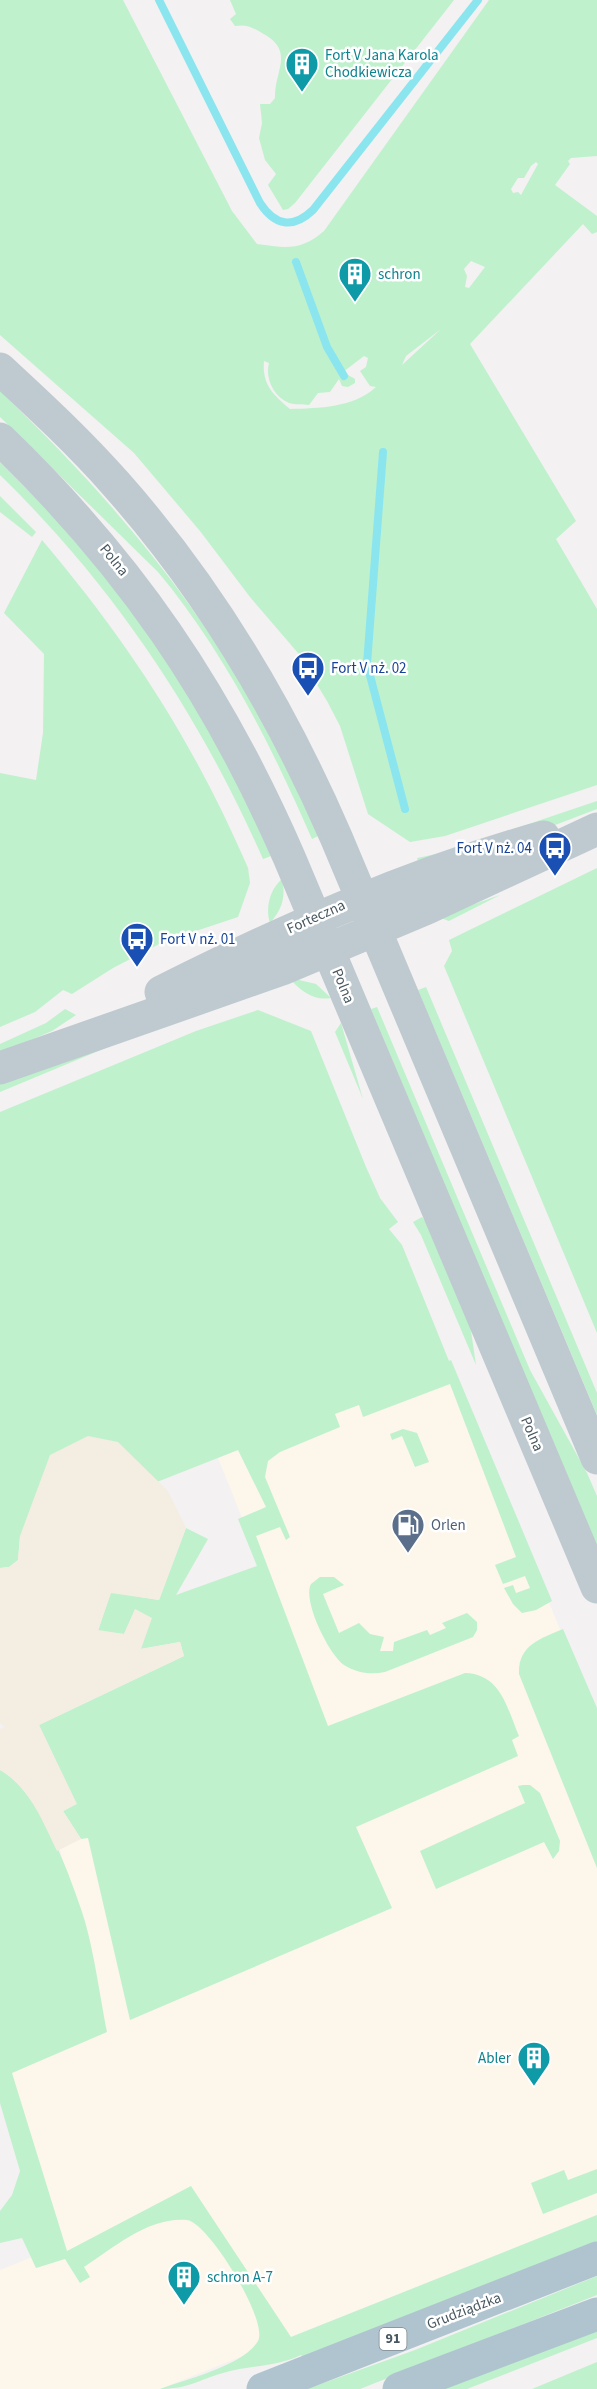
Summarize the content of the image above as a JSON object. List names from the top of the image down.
{
  "streets": {
    "main road": ["Grudziądzka", "91"],
    "street": ["Polna", "Forteczna"]
  },
  "crossings": [
    ["Polna", "Forteczna"]
  ],
  "places": {
    "building": [
      "Fort V Jana Karola Chodkiewicza",
      "schron",
      "Abler",
      "schron A-7"
    ],
    "bus stop": ["Fort V nż. 02", "Fort V nż. 04", "Fort V nż. 01"],
    "fuel station": ["Orlen"]
  }
}
